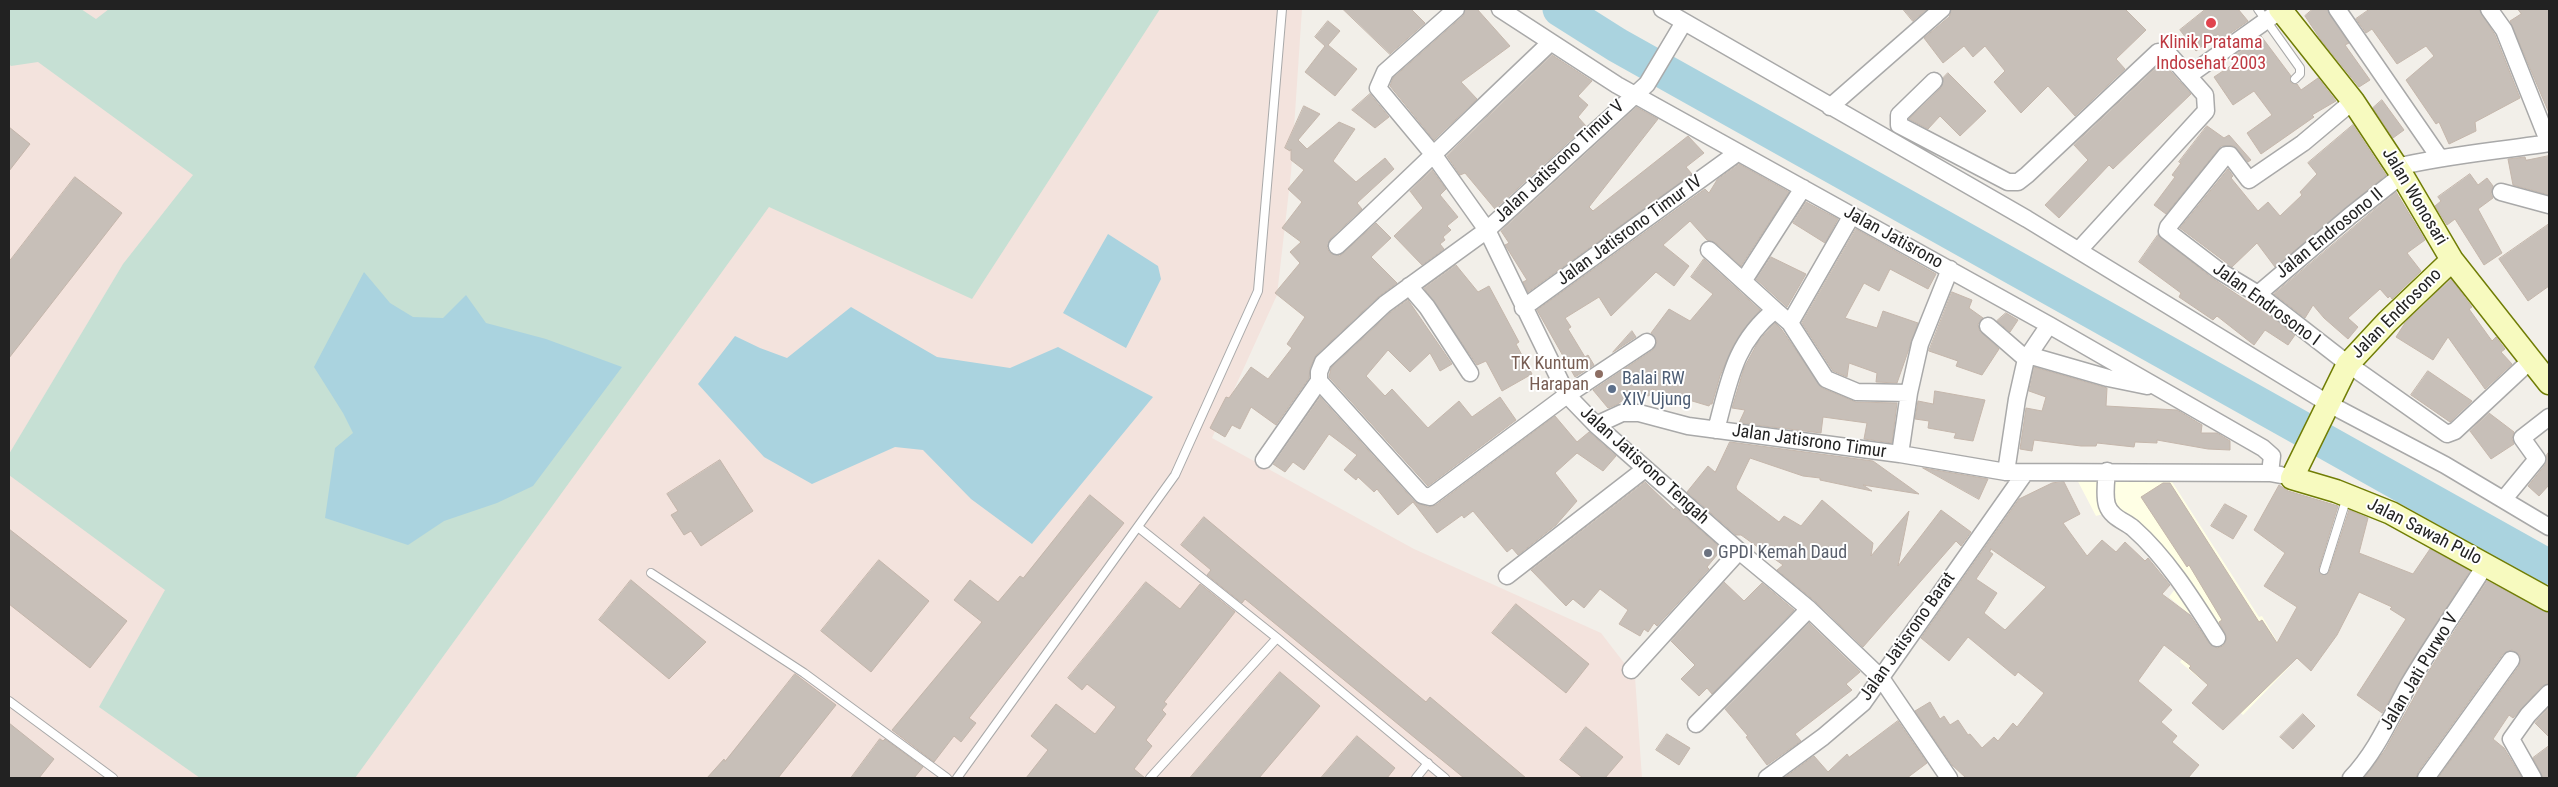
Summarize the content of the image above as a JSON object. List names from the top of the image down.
{
  "streets": {
    "street": [
      "Jalan Jatisrono Timur V",
      "Jalan Wonosari",
      "Jalan Jatisrono Timur IV",
      "Jalan Endrosono II",
      "Jalan Jatisrono",
      "Jalan Endrosono I",
      "Jalan Endrosono",
      "Jalan Jatisrono Timur",
      "Jalan Jatisrono Tengah",
      "Jalan Sawah Pulo",
      "Jalan Jatisrono Barat",
      "Jalan Jati Purwo V"
    ]
  },
  "crossings": [
    ["Jalan Jatisrono Timur V", "Jalan Jatisrono"],
    ["Jalan Jatisrono Timur V", "Jalan Jatisrono Tengah"],
    ["Jalan Wonosari", "Jalan Endrosono II"],
    ["Jalan Wonosari", "Jalan Endrosono I"],
    ["Jalan Wonosari", "Jalan Endrosono"],
    ["Jalan Jatisrono Timur IV", "Jalan Jatisrono"],
    ["Jalan Jatisrono Timur IV", "Jalan Jatisrono Tengah"],
    ["Jalan Endrosono II", "Jalan Endrosono I"],
    ["Jalan Endrosono I", "Jalan Endrosono"],
    ["Jalan Endrosono", "Jalan Sawah Pulo"],
    ["Jalan Jatisrono Timur", "Jalan Jatisrono Tengah"],
    ["Jalan Jatisrono Timur", "Jalan Jatisrono Barat"],
    ["Jalan Jatisrono Tengah", "Jalan Jatisrono Barat"],
    ["Jalan Sawah Pulo", "Jalan Jati Purwo V"]
  ],
  "places": [
    "Klinik Pratama Indosehat 2003",
    "TK Kuntum Harapan",
    "Balai RW XIV Ujung",
    "GPDI Kemah Daud"
  ]
}
